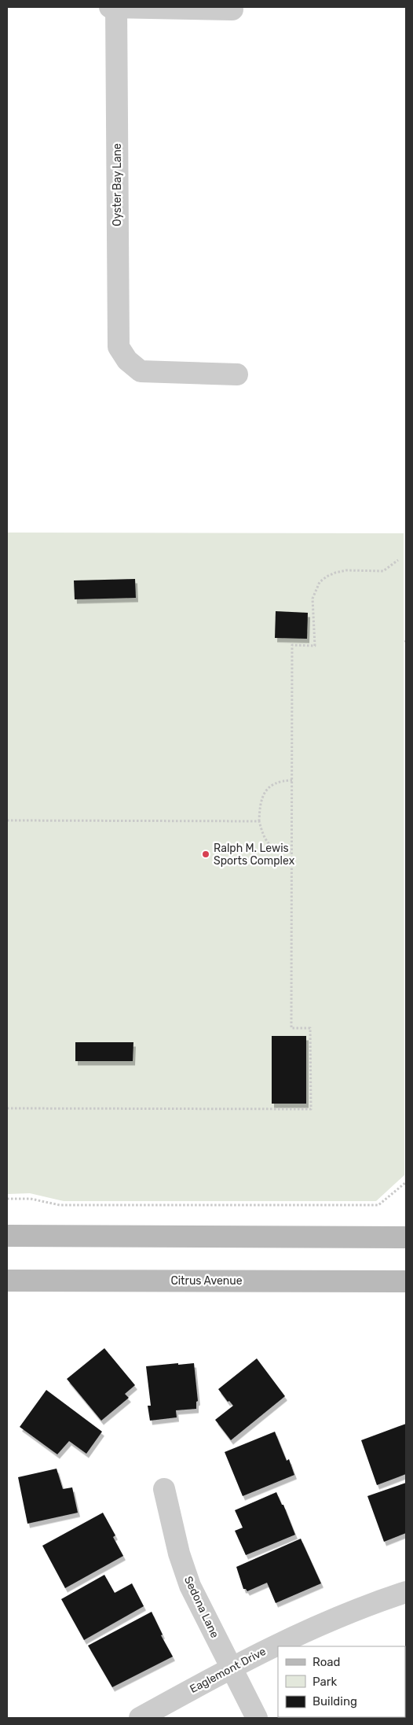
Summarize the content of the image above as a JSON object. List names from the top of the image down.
{
  "streets": {
    "main road": ["Citrus Avenue"],
    "street": ["Oyster Bay Lane", "Sedona Lane", "Eaglemont Drive"]
  },
  "crossings": [
    ["Sedona Lane", "Eaglemont Drive"]
  ],
  "places": ["Ralph M. Lewis Sports Complex"],
  "legend": ["Road", "Park", "Building"]
}
